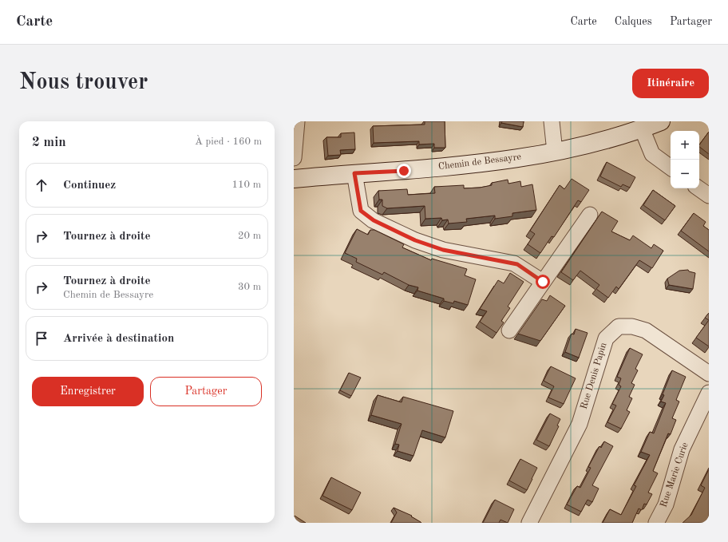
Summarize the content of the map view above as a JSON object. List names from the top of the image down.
{
  "streets": {
    "street": ["Chemin de Bessayre", "Rue Denis Papin", "Rue Marie Curie"]
  },
  "page": {
    "header": "Carte",
    "nav": ["Carte", "Calques", "Partager"],
    "buttons": [
      "Itinéraire",
      ["Enregistrer", "Partager"]
    ],
    "title": "Nous trouver",
    "heading": ["2 min", "À pied · 160 m"],
    "map_buttons": ["+", "−"],
    "list": [
      ["Continuez", "110 m"],
      ["Tournez à droite", "20 m"],
      ["Tournez à droite", "Chemin de Bessayre", "30 m"],
      "Arrivée à destination"
    ]
  }
}
